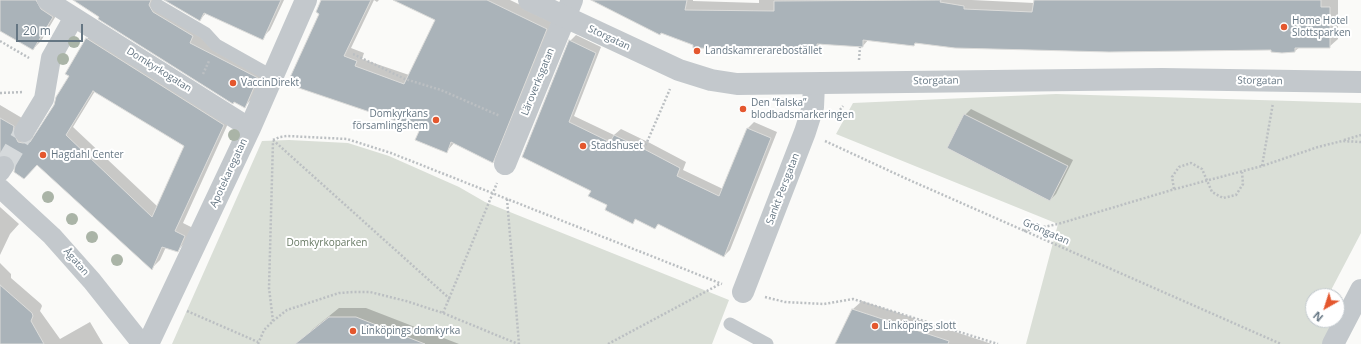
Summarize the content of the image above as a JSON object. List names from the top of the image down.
{
  "streets": {
    "street": [
      "Storgatan",
      "Domkyrkogatan",
      "Läroverksgatan",
      "Apotekaregatan",
      "Sankt Persgatan",
      "Ågatan"
    ],
    "path": ["Gröngatan"]
  },
  "crossings": [
    ["Storgatan", "Läroverksgatan"],
    ["Storgatan", "Sankt Persgatan"],
    ["Domkyrkogatan", "Apotekaregatan"]
  ],
  "parks": ["Domkyrkoparken"],
  "places": [
    "Home Hotel Slottsparken",
    "Landskamrerarebostället",
    "VaccinDirekt",
    "Den “falska” blodbadsmarkeringen",
    "Domkyrkans församlingshem",
    "Stadshuset",
    "Hagdahl Center",
    "Linköpings slott",
    "Linköpings domkyrka"
  ],
  "scale_bar": "20 m",
  "north": "bottom left"
}
